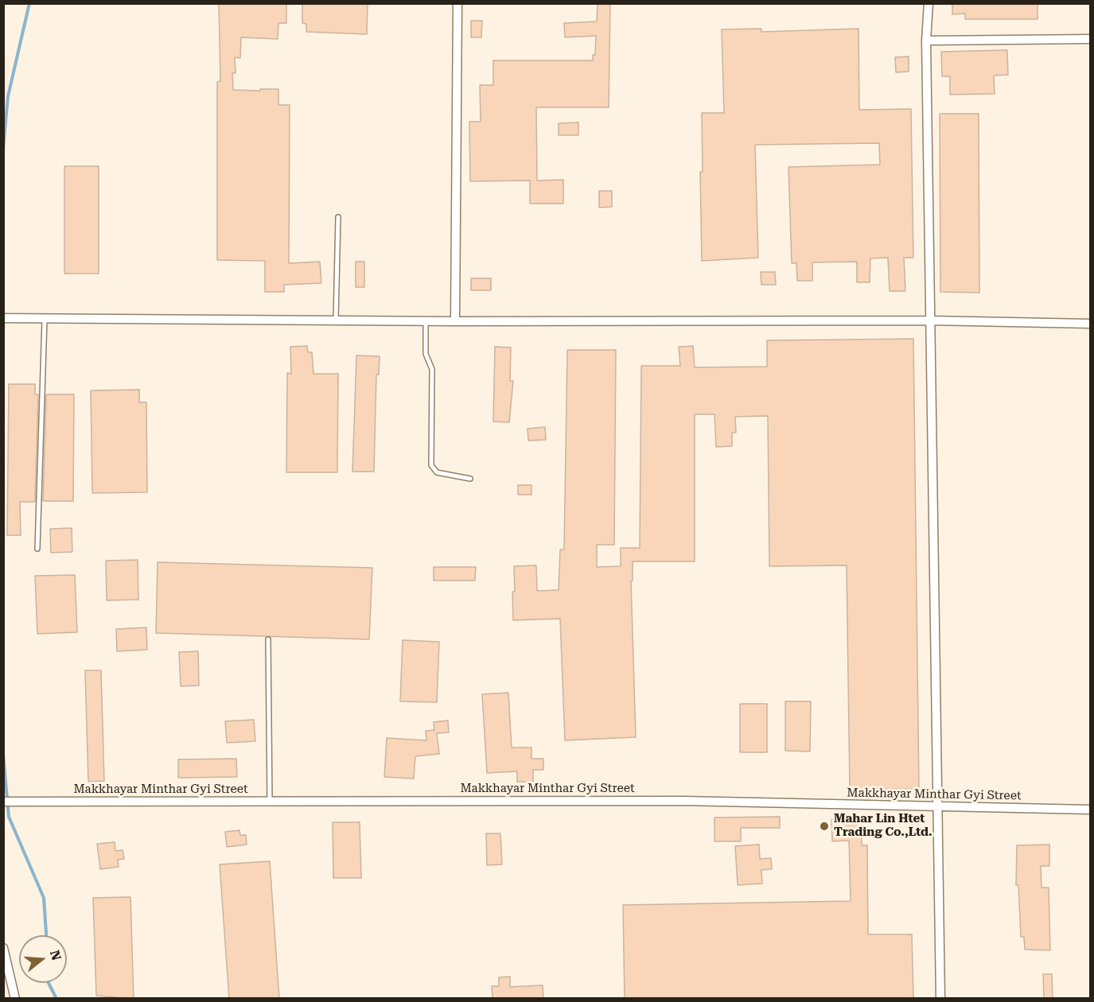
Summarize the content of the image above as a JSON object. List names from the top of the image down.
{
  "streets": {
    "street": ["Makkhayar Minthar Gyi Street"]
  },
  "places": ["Mahar Lin Htet Trading Co.,Ltd."],
  "north": "right"
}
